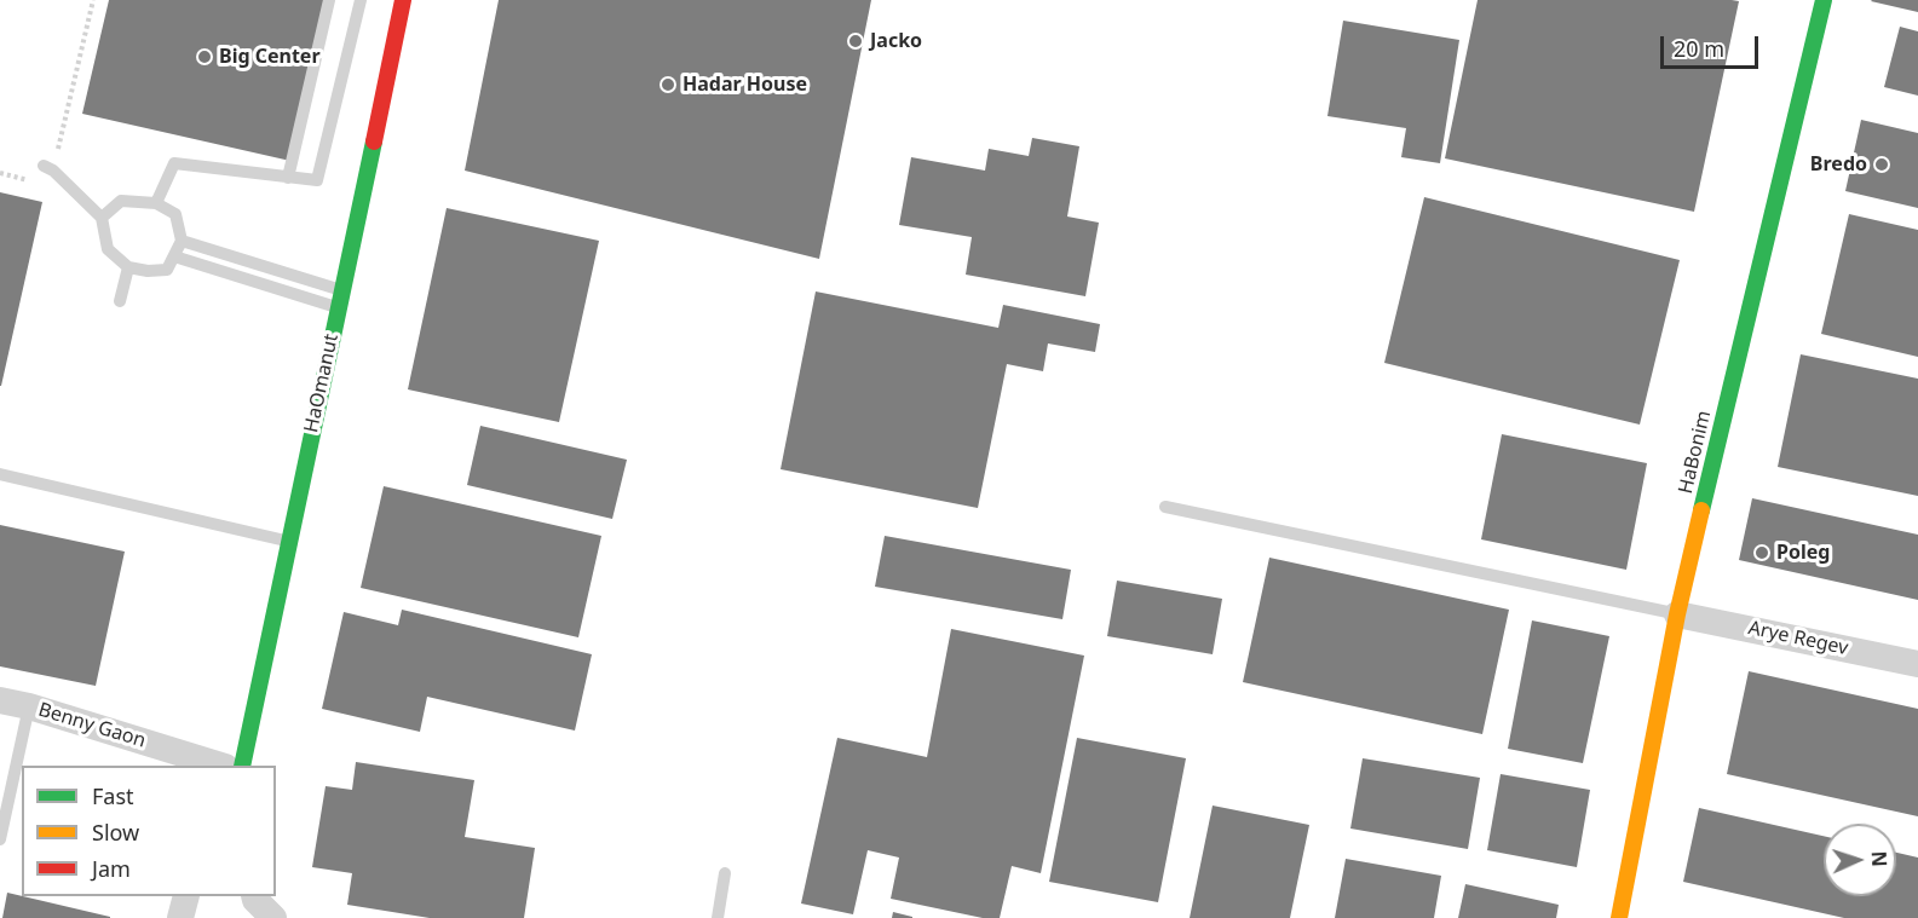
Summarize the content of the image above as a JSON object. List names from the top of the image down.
{
  "streets": {
    "street": [
      "HaOmanut",
      "HaBonim",
      "Arye Regev",
      "Benny Gaon"
    ]
  },
  "crossings": [
    ["HaBonim", "Arye Regev"]
  ],
  "places": [
    "Jacko",
    "Big Center",
    "Hadar House",
    "Bredo",
    "Poleg"
  ],
  "legend": ["Fast", "Slow", "Jam"],
  "scale_bar": "20 m",
  "north": "right"
}
